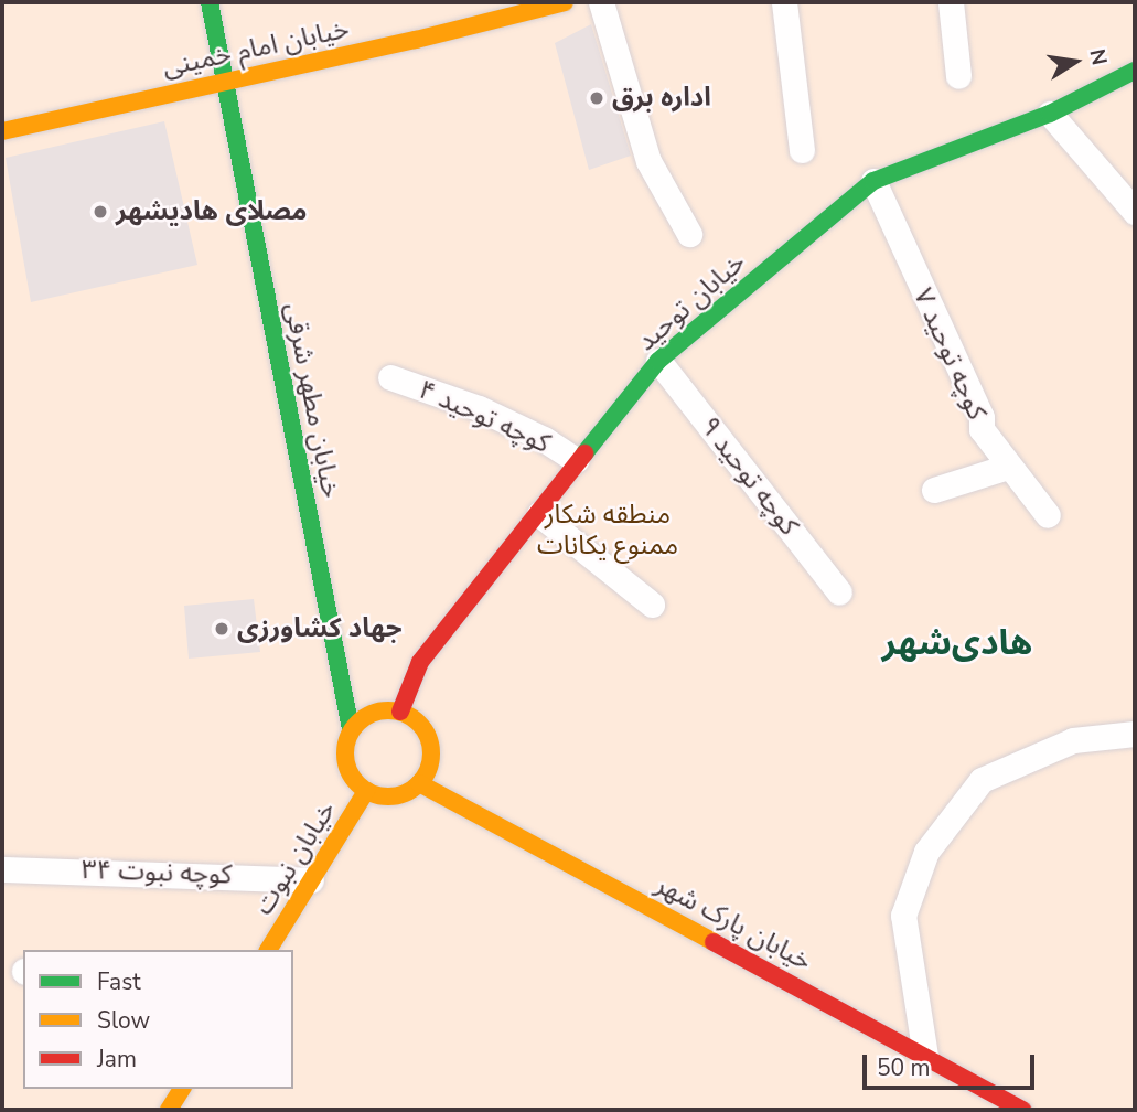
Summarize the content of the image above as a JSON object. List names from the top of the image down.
{
  "streets": {
    "street": [
      "خیابان امام خمینی",
      "خیابان توحید",
      "کوچه توحید ۷",
      "خیابان مطهر شرقی",
      "کوچه توحید ۴",
      "کوچه توحید ۹",
      "خیابان نبوت",
      "کوچه نبوت ۳۴",
      "خیابان پارک شهر"
    ]
  },
  "crossings": [
    ["خیابان امام خمینی", "خیابان مطهر شرقی"],
    ["خیابان توحید", "کوچه توحید ۷"],
    ["خیابان توحید", "خیابان مطهر شرقی"],
    ["خیابان توحید", "کوچه توحید ۴"],
    ["خیابان توحید", "کوچه توحید ۹"],
    ["خیابان توحید", "خیابان نبوت"],
    ["خیابان توحید", "خیابان پارک شهر"],
    ["خیابان مطهر شرقی", "خیابان نبوت"],
    ["خیابان مطهر شرقی", "خیابان پارک شهر"],
    ["خیابان نبوت", "کوچه نبوت ۳۴"],
    ["خیابان نبوت", "خیابان پارک شهر"]
  ],
  "districts": ["هادی‌شهر"],
  "parks": ["منطقه شکار ممنوع یکانات"],
  "places": ["اداره برق", "مصلای هادیشهر", "جهاد کشاورزی"],
  "legend": ["Fast", "Slow", "Jam"],
  "scale_bar": "50 m",
  "north": "right"
}
